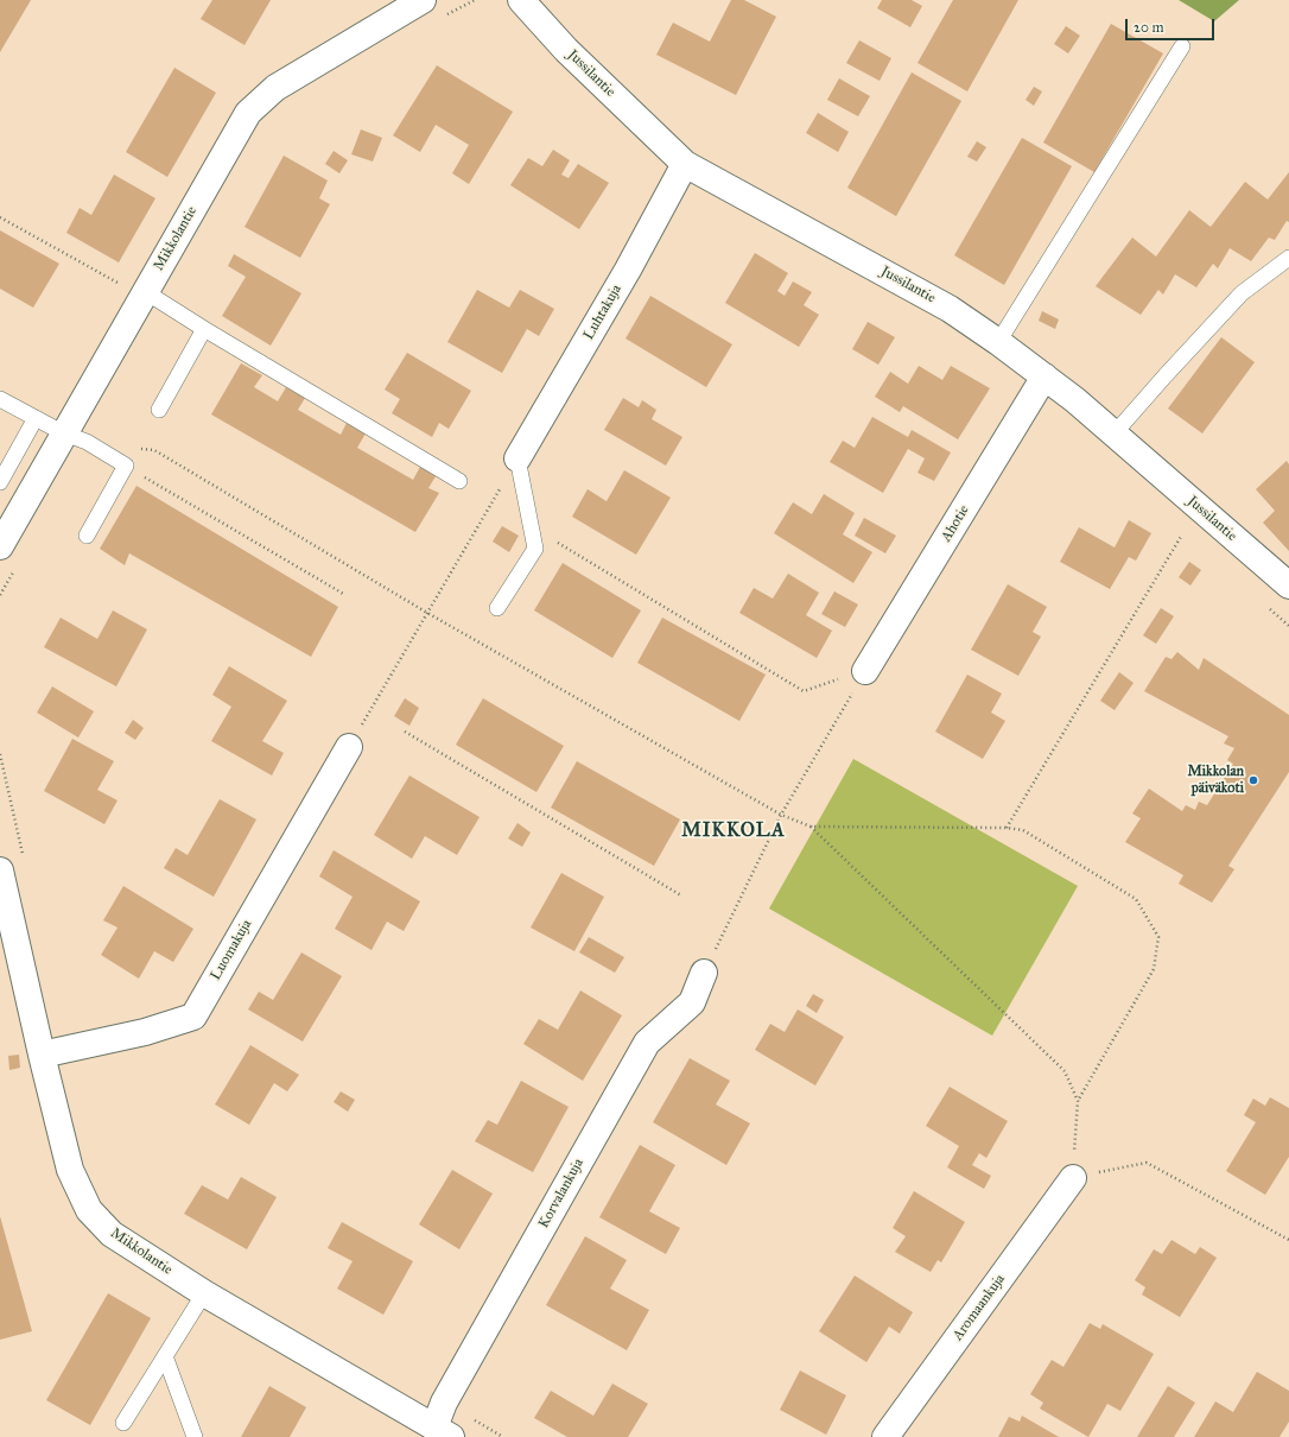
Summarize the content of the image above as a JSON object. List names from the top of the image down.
{
  "streets": {
    "street": [
      "Jussilantie",
      "Mikkolantie",
      "Luhtakuja",
      "Ahotie",
      "Luomakuja",
      "Korvalankuja",
      "Aromaankuja"
    ]
  },
  "crossings": [
    ["Jussilantie", "Luhtakuja"],
    ["Jussilantie", "Ahotie"],
    ["Mikkolantie", "Luomakuja"],
    ["Mikkolantie", "Korvalankuja"]
  ],
  "districts": ["MIKKOLA"],
  "places": ["Mikkolan päiväkoti"],
  "scale_bar": "20 m"
}
